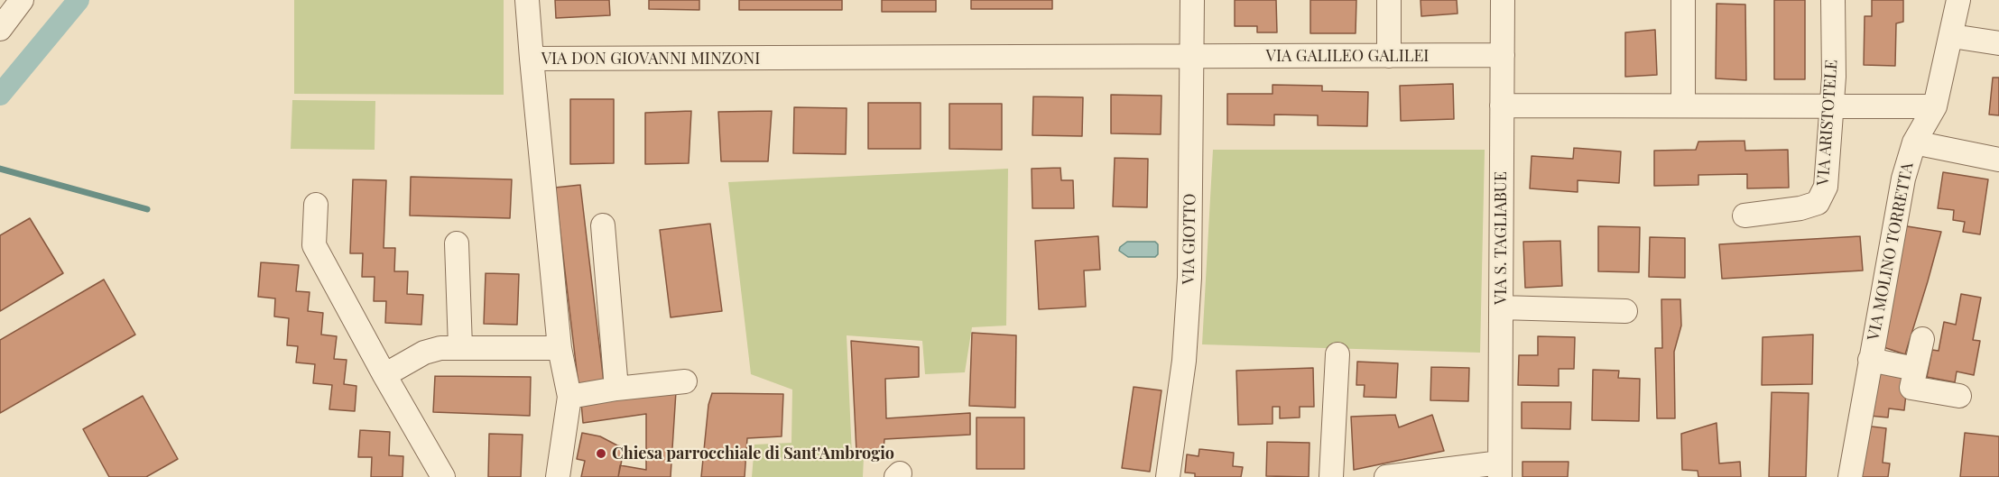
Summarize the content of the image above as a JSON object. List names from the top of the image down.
{
  "streets": {
    "street": [
      "VIA GALILEO GALILEI",
      "VIA DON GIOVANNI MINZONI",
      "VIA ARISTOTELE",
      "VIA S. TAGLIABUE",
      "VIA GIOTTO",
      "VIA MOLINO TORRETTA"
    ]
  },
  "crossings": [
    ["VIA GALILEO GALILEI", "VIA DON GIOVANNI MINZONI"],
    ["VIA GALILEO GALILEI", "VIA S. TAGLIABUE"],
    ["VIA GALILEO GALILEI", "VIA GIOTTO"],
    ["VIA DON GIOVANNI MINZONI", "VIA GIOTTO"]
  ],
  "places": ["Chiesa parrocchiale di Sant'Ambrogio"]
}
